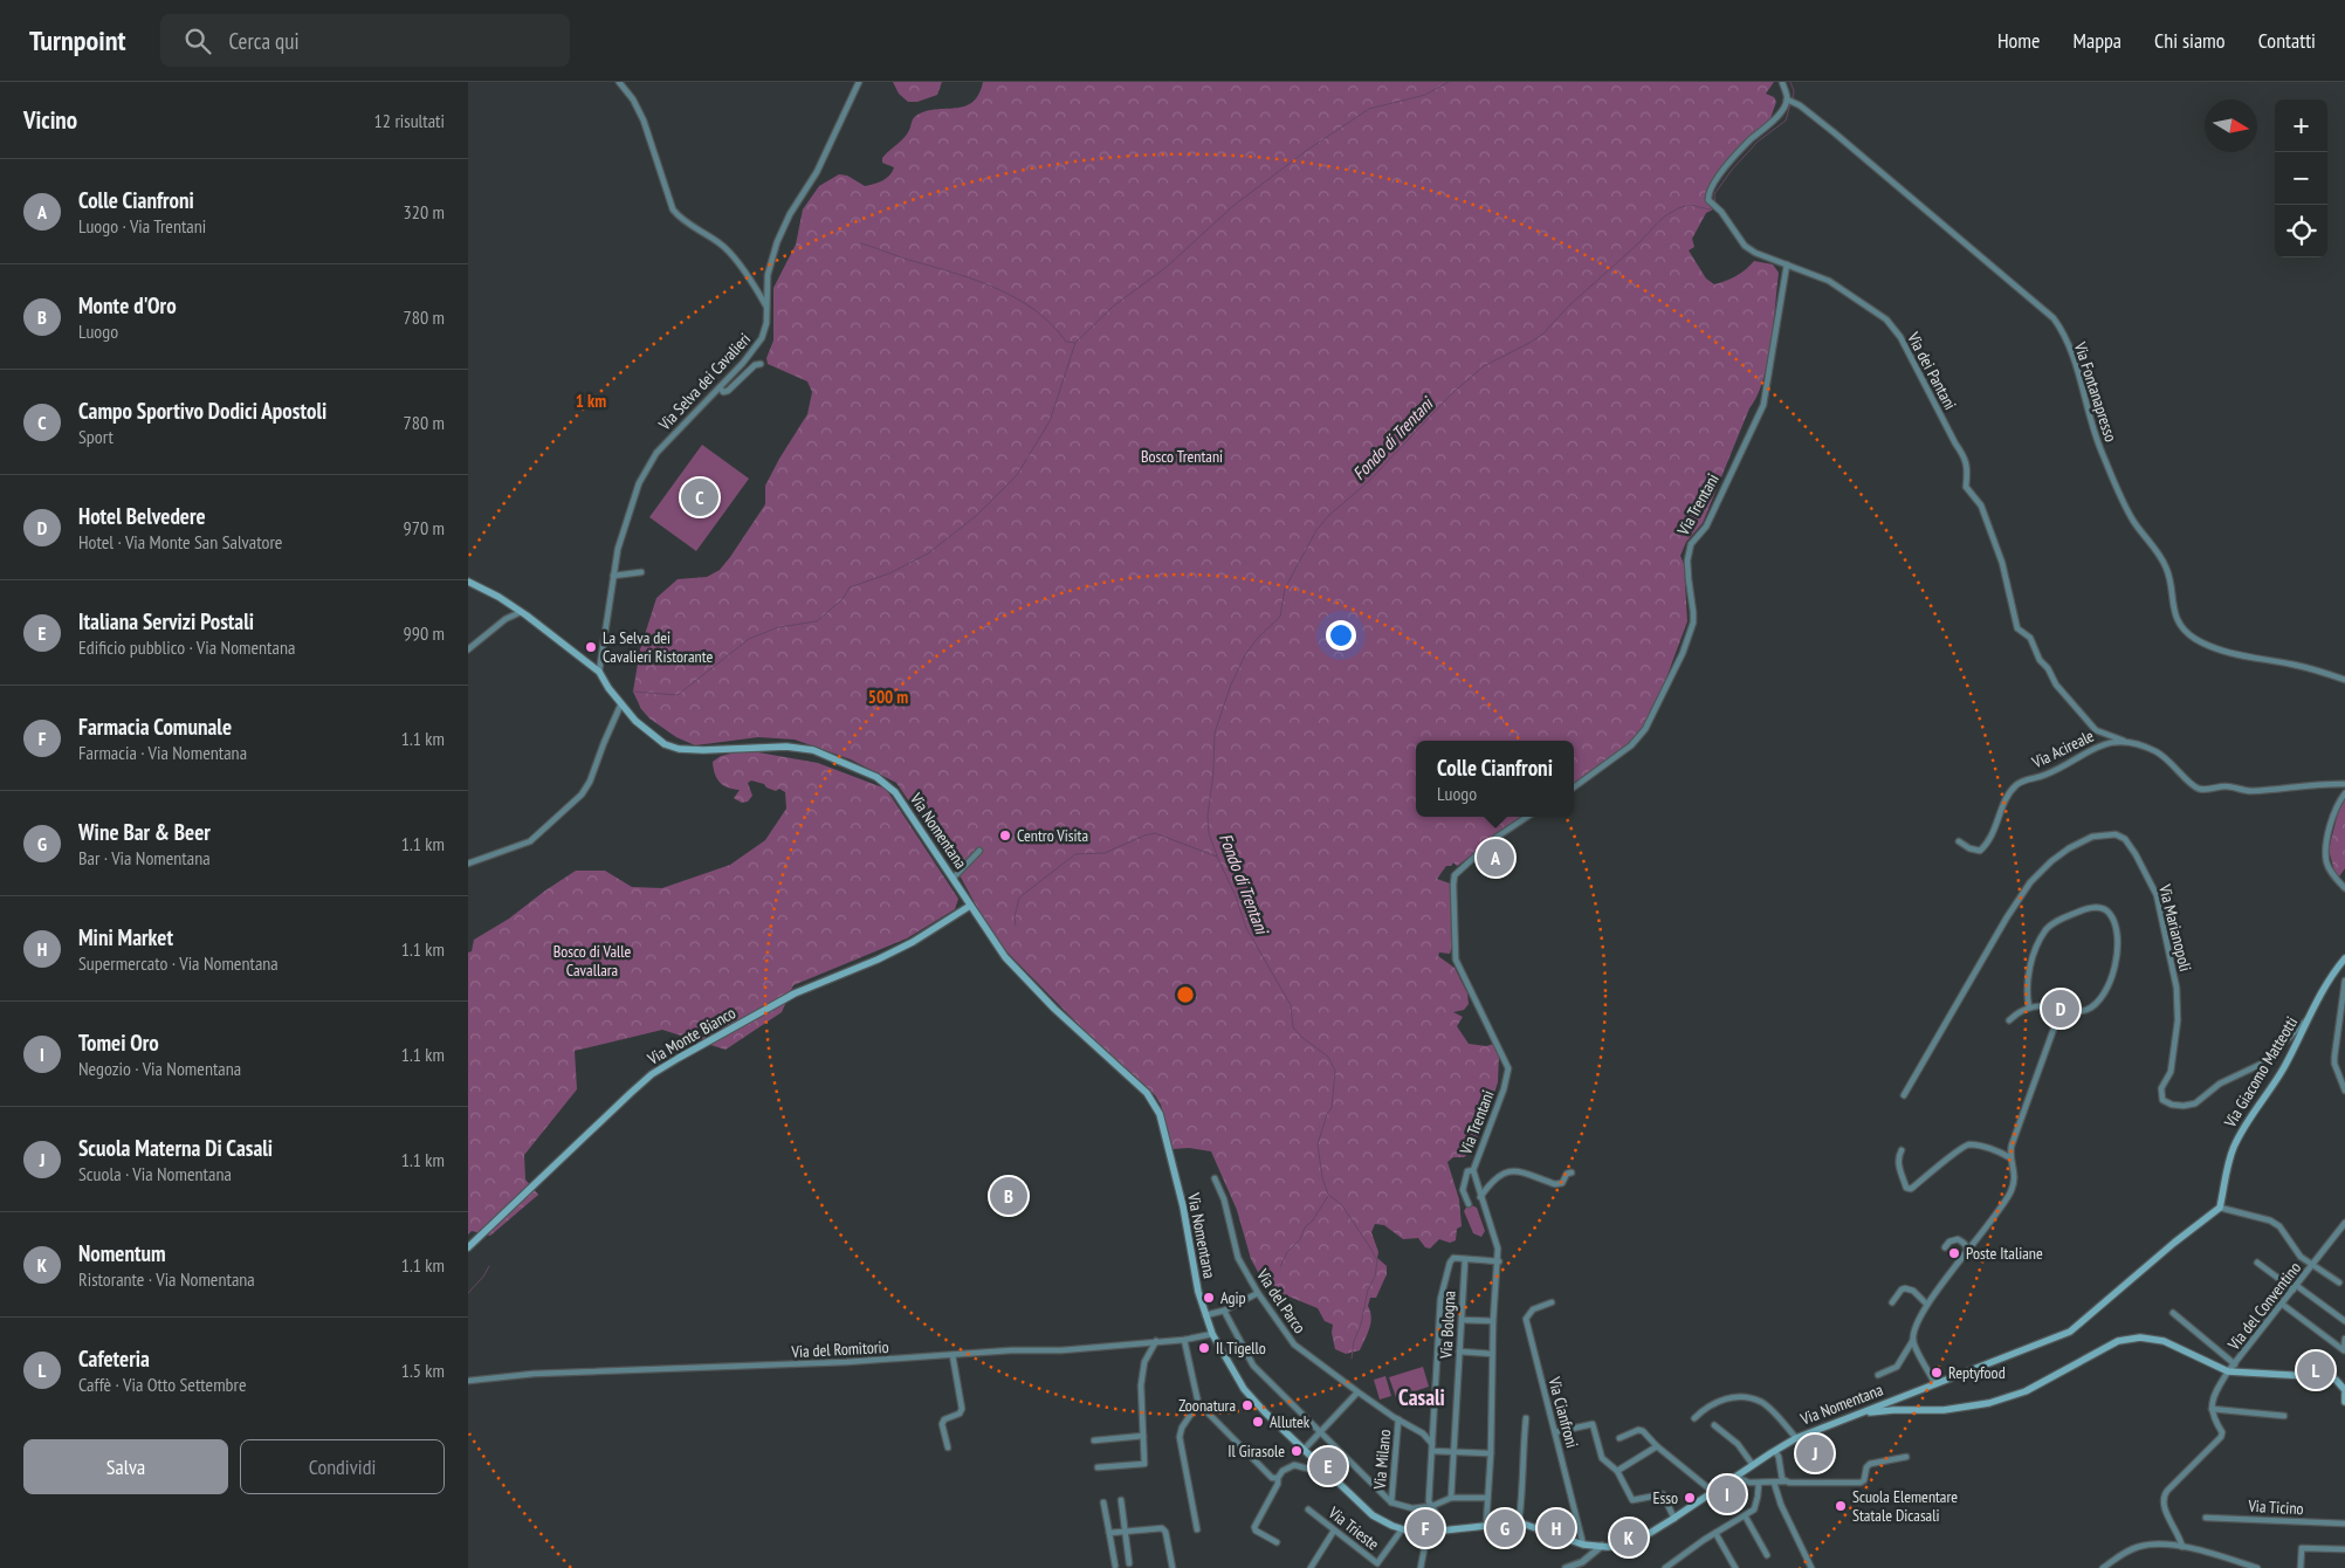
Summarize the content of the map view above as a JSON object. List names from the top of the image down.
{
  "streets": {
    "main road": ["Via Nomentana", "Via Monte Bianco", "Via Giacomo Matteotti"],
    "street": [
      "Via dei Pantani",
      "Via Selva dei Cavalieri",
      "Via Fontanapresso",
      "Via Trentani",
      "Via Acireale",
      "Via Marianopoli",
      "Via del Parco",
      "Via del Conventino",
      "Via Bologna",
      "Via del Romitorio",
      "Via Cianfroni",
      "Via Milano",
      "Via Ticino",
      "Via Trieste"
    ]
  },
  "crossings": [
    ["Via dei Pantani", "Via Fontanapresso"],
    ["Via dei Pantani", "Via Trentani"],
    ["Via dei Pantani", "Via Acireale"],
    ["Via Selva dei Cavalieri", "Via Nomentana"],
    ["Via Trentani", "Via Nomentana"],
    ["Via Nomentana", "Via Monte Bianco"],
    ["Via Nomentana", "Via Giacomo Matteotti"],
    ["Via Nomentana", "Via del Romitorio"],
    ["Via Nomentana", "Via Cianfroni"],
    ["Via Nomentana", "Via Trieste"],
    ["Via Marianopoli", "Via Giacomo Matteotti"],
    ["Via del Parco", "Via Milano"]
  ],
  "districts": ["Casali"],
  "water": ["Fondo di Trentani"],
  "parks": ["Bosco Trentani", "Bosco di Valle Cavallara"],
  "places": [
    "La Selva dei Cavalieri Ristorante",
    "Centro Visita",
    "Poste Italiane",
    "Agip",
    "Il Tigello",
    "Reptyfood",
    "Zoonatura",
    "Allutek",
    "Il Girasole",
    "Esso",
    "Scuola Elementare Statale Dicasali"
  ],
  "north": "right",
  "page": {
    "header": "Turnpoint",
    "search": "Cerca qui",
    "nav": [
      "Home",
      "Mappa",
      "Chi siamo",
      "Contatti"
    ],
    "heading": ["Vicino", "12 risultati"],
    "map_buttons": ["+", "−"],
    "list": [
      {
        "mark": "A",
        "name": "Colle Cianfroni",
        "note": "Luogo · Via Trentani",
        "value": "320 m"
      },
      {
        "mark": "B",
        "name": "Monte d'Oro",
        "note": "Luogo",
        "value": "780 m"
      },
      {
        "mark": "C",
        "name": "Campo Sportivo Dodici Apostoli",
        "note": "Sport",
        "value": "780 m"
      },
      {
        "mark": "D",
        "name": "Hotel Belvedere",
        "note": "Hotel · Via Monte San Salvatore",
        "value": "970 m"
      },
      {
        "mark": "E",
        "name": "Italiana Servizi Postali",
        "note": "Edificio pubblico · Via Nomentana",
        "value": "990 m"
      },
      {
        "mark": "F",
        "name": "Farmacia Comunale",
        "note": "Farmacia · Via Nomentana",
        "value": "1.1 km"
      },
      {
        "mark": "G",
        "name": "Wine Bar & Beer",
        "note": "Bar · Via Nomentana",
        "value": "1.1 km"
      },
      {
        "mark": "H",
        "name": "Mini Market",
        "note": "Supermercato · Via Nomentana",
        "value": "1.1 km"
      },
      {
        "mark": "I",
        "name": "Tomei Oro",
        "note": "Negozio · Via Nomentana",
        "value": "1.1 km"
      },
      {
        "mark": "J",
        "name": "Scuola Materna Di Casali",
        "note": "Scuola · Via Nomentana",
        "value": "1.1 km"
      },
      {
        "mark": "K",
        "name": "Nomentum",
        "note": "Ristorante · Via Nomentana",
        "value": "1.1 km"
      },
      {
        "mark": "L",
        "name": "Cafeteria",
        "note": "Caffè · Via Otto Settembre",
        "value": "1.5 km"
      }
    ],
    "pins": [
      "C",
      "A",
      "D",
      "B",
      "L",
      "J",
      "E",
      "I",
      "F",
      "G",
      "H",
      "K"
    ],
    "popup": ["Colle Cianfroni", "Luogo"],
    "buttons": ["Salva", "Condividi"]
  },
  "rings": ["1 km", "500 m"]
}
